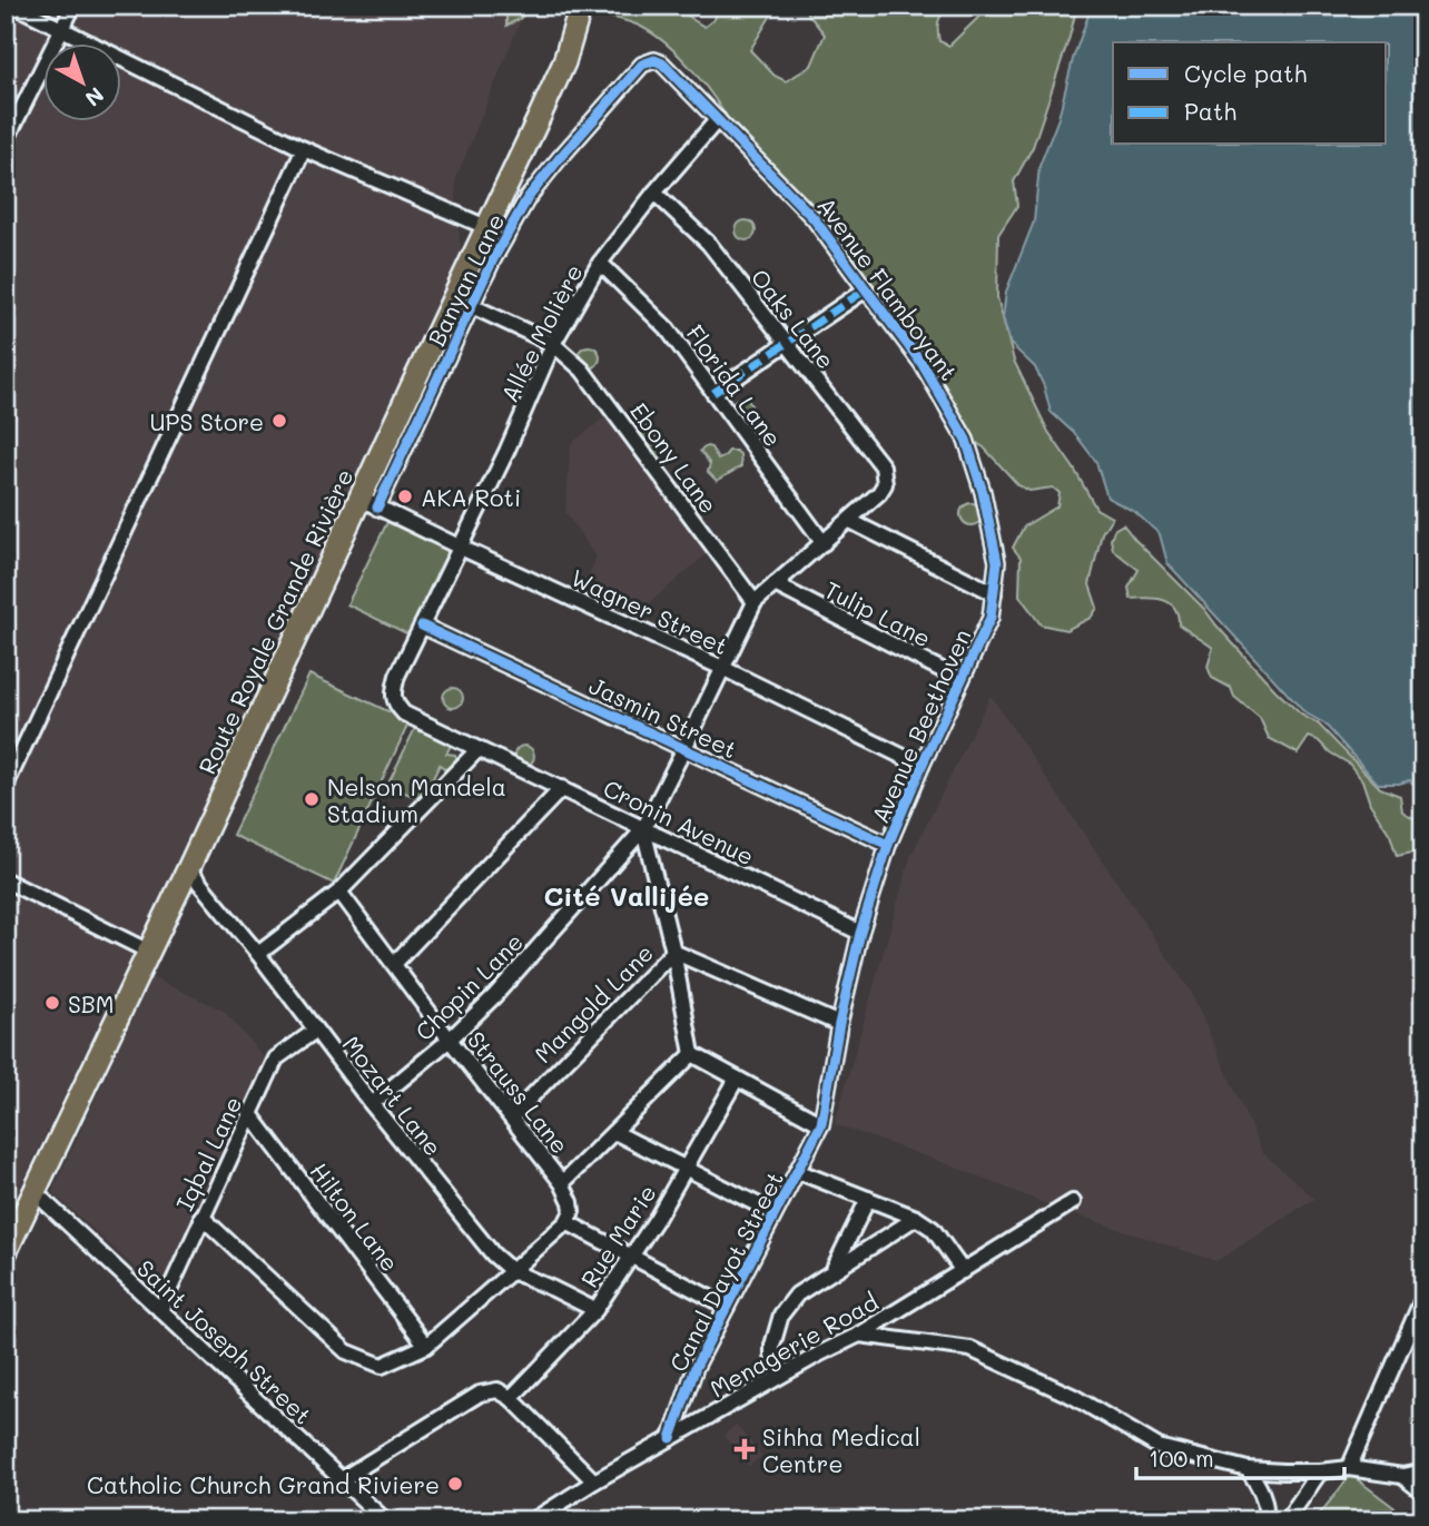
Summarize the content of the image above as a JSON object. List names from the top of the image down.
{
  "streets": {
    "main road": ["Route Royale Grande Rivière"],
    "street": [
      "Banyan Lane",
      "Avenue Flamboyant",
      "Oaks Lane",
      "Allée Molière",
      "Florida Lane",
      "Ebony Lane",
      "Wagner Street",
      "Tulip Lane",
      "Jasmin Street",
      "Avenue Beethoven",
      "Cronin Avenue",
      "Chopin Lane",
      "Mangold Lane",
      "Strauss Lane",
      "Mozart Lane",
      "Iqbal Lane",
      "Hilton Lane",
      "Rue Marie",
      "Canal Dayot Street",
      "Saint Joseph Street",
      "Menagerie Road"
    ]
  },
  "crossings": [
    ["Banyan Lane", "Avenue Flamboyant"],
    ["Banyan Lane", "Ebony Lane"],
    ["Banyan Lane", "Wagner Street"],
    ["Banyan Lane", "Route Royale Grande Rivière"],
    ["Avenue Flamboyant", "Allée Molière"],
    ["Avenue Flamboyant", "Avenue Beethoven"],
    ["Oaks Lane", "Allée Molière"],
    ["Oaks Lane", "Chopin Lane"],
    ["Allée Molière", "Florida Lane"],
    ["Allée Molière", "Ebony Lane"],
    ["Allée Molière", "Wagner Street"],
    ["Allée Molière", "Jasmin Street"],
    ["Allée Molière", "Cronin Avenue"],
    ["Florida Lane", "Chopin Lane"],
    ["Ebony Lane", "Chopin Lane"],
    ["Wagner Street", "Route Royale Grande Rivière"],
    ["Wagner Street", "Avenue Beethoven"],
    ["Wagner Street", "Chopin Lane"],
    ["Tulip Lane", "Avenue Beethoven"],
    ["Tulip Lane", "Chopin Lane"],
    ["Route Royale Grande Rivière", "Mozart Lane"],
    ["Route Royale Grande Rivière", "Saint Joseph Street"],
    ["Jasmin Street", "Avenue Beethoven"],
    ["Jasmin Street", "Cronin Avenue"],
    ["Jasmin Street", "Chopin Lane"],
    ["Avenue Beethoven", "Cronin Avenue"],
    ["Avenue Beethoven", "Canal Dayot Street"],
    ["Cronin Avenue", "Chopin Lane"],
    ["Chopin Lane", "Strauss Lane"],
    ["Chopin Lane", "Mozart Lane"],
    ["Mangold Lane", "Strauss Lane"],
    ["Mozart Lane", "Iqbal Lane"],
    ["Mozart Lane", "Rue Marie"],
    ["Iqbal Lane", "Hilton Lane"],
    ["Iqbal Lane", "Saint Joseph Street"],
    ["Canal Dayot Street", "Menagerie Road"]
  ],
  "districts": ["Cité Vallijée"],
  "places": {
    "other": [
      "UPS Store",
      "AKA Roti",
      "Nelson Mandela Stadium",
      "SBM",
      "Catholic Church Grand Riviere"
    ],
    "health": ["Sihha Medical Centre"]
  },
  "legend": ["Cycle path", "Path"],
  "scale_bar": "100 m",
  "north": "bottom right"
}
